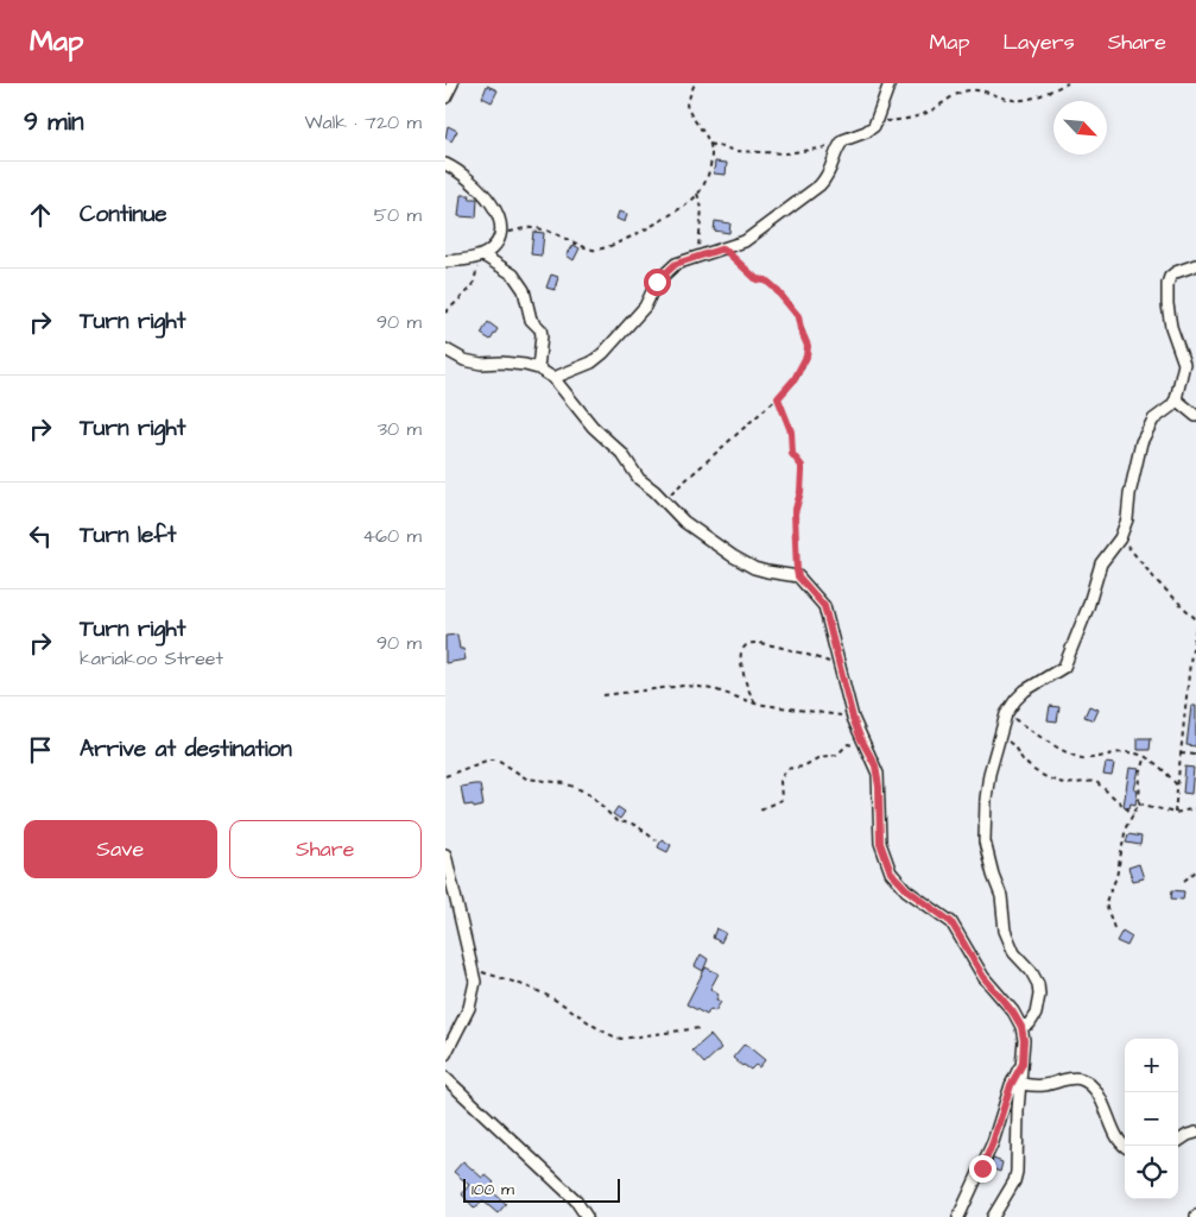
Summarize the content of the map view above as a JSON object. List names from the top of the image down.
{
  "scale_bar": "100 m",
  "north": "bottom right",
  "page": {
    "header": "Map",
    "nav": ["Map", "Layers", "Share"],
    "heading": ["9 min", "Walk · 720 m"],
    "list": [
      ["Continue", "50 m"],
      ["Turn right", "90 m"],
      ["Turn right", "30 m"],
      ["Turn left", "460 m"],
      ["Turn right", "kariakoo Street", "90 m"],
      "Arrive at destination"
    ],
    "buttons": ["Save", "Share"],
    "map_buttons": ["+", "−"],
    "scale": "100 m"
  }
}
